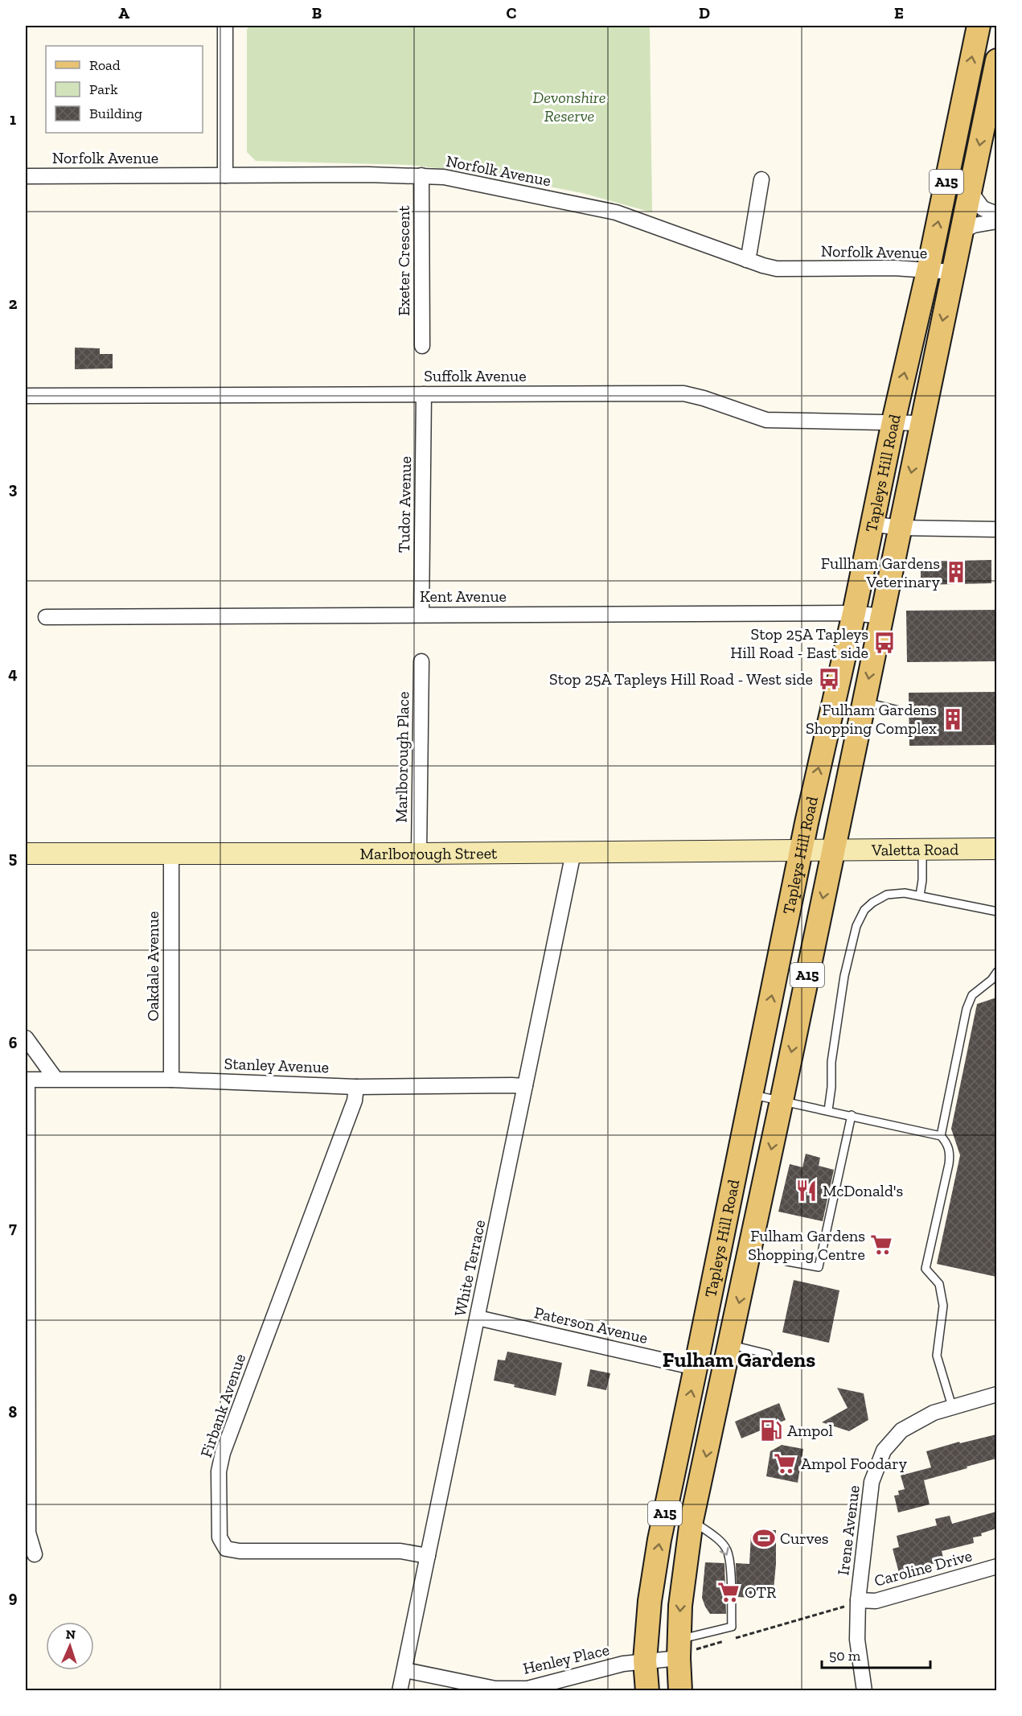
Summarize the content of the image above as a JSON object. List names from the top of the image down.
{
  "streets": {
    "main road": ["A15", "Tapleys Hill Road"],
    "street": [
      "Norfolk Avenue",
      "Exeter Crescent",
      "Suffolk Avenue",
      "Tudor Avenue",
      "Kent Avenue",
      "Marlborough Place",
      "Valetta Road",
      "Marlborough Street",
      "Oakdale Avenue",
      "Stanley Avenue",
      "White Terrace",
      "Paterson Avenue",
      "Firbank Avenue",
      "Irene Avenue",
      "Caroline Drive",
      "Henley Place"
    ]
  },
  "crossings": [
    ["Norfolk Avenue", "Exeter Crescent"],
    ["Norfolk Avenue", "Tapleys Hill Road"],
    ["Suffolk Avenue", "Tapleys Hill Road"],
    ["Suffolk Avenue", "Tudor Avenue"],
    ["Tapleys Hill Road", "Kent Avenue"],
    ["Tapleys Hill Road", "Valetta Road"],
    ["Tapleys Hill Road", "Marlborough Street"],
    ["Tapleys Hill Road", "Paterson Avenue"],
    ["Tapleys Hill Road", "Henley Place"],
    ["Tudor Avenue", "Kent Avenue"],
    ["Marlborough Place", "Marlborough Street"],
    ["Valetta Road", "Marlborough Street"],
    ["Marlborough Street", "Oakdale Avenue"],
    ["Marlborough Street", "White Terrace"],
    ["Oakdale Avenue", "Stanley Avenue"],
    ["Stanley Avenue", "White Terrace"],
    ["Stanley Avenue", "Firbank Avenue"],
    ["White Terrace", "Paterson Avenue"],
    ["White Terrace", "Firbank Avenue"],
    ["White Terrace", "Henley Place"],
    ["Irene Avenue", "Caroline Drive"]
  ],
  "districts": ["Fulham Gardens"],
  "parks": ["Devonshire Reserve"],
  "places": {
    "building": ["Fullham Gardens Veterinary", "Fulham Gardens Shopping Complex"],
    "bus stop": ["Stop 25A Tapleys Hill Road - East side", "Stop 25A Tapleys Hill Road - West side"],
    "restaurant": ["McDonald's"],
    "supermarket": ["Fulham Gardens Shopping Centre", "Ampol Foodary", "OTR"],
    "fuel station": ["Ampol"],
    "sports": ["Curves"]
  },
  "legend": ["Road", "Park", "Building"],
  "scale_bar": "50 m",
  "north": "top",
  "grid": {
    "columns": [
      "A",
      "B",
      "C",
      "D",
      "E"
    ],
    "rows": [
      "1",
      "2",
      "3",
      "4",
      "5",
      "6",
      "7",
      "8",
      "9"
    ]
  }
}
